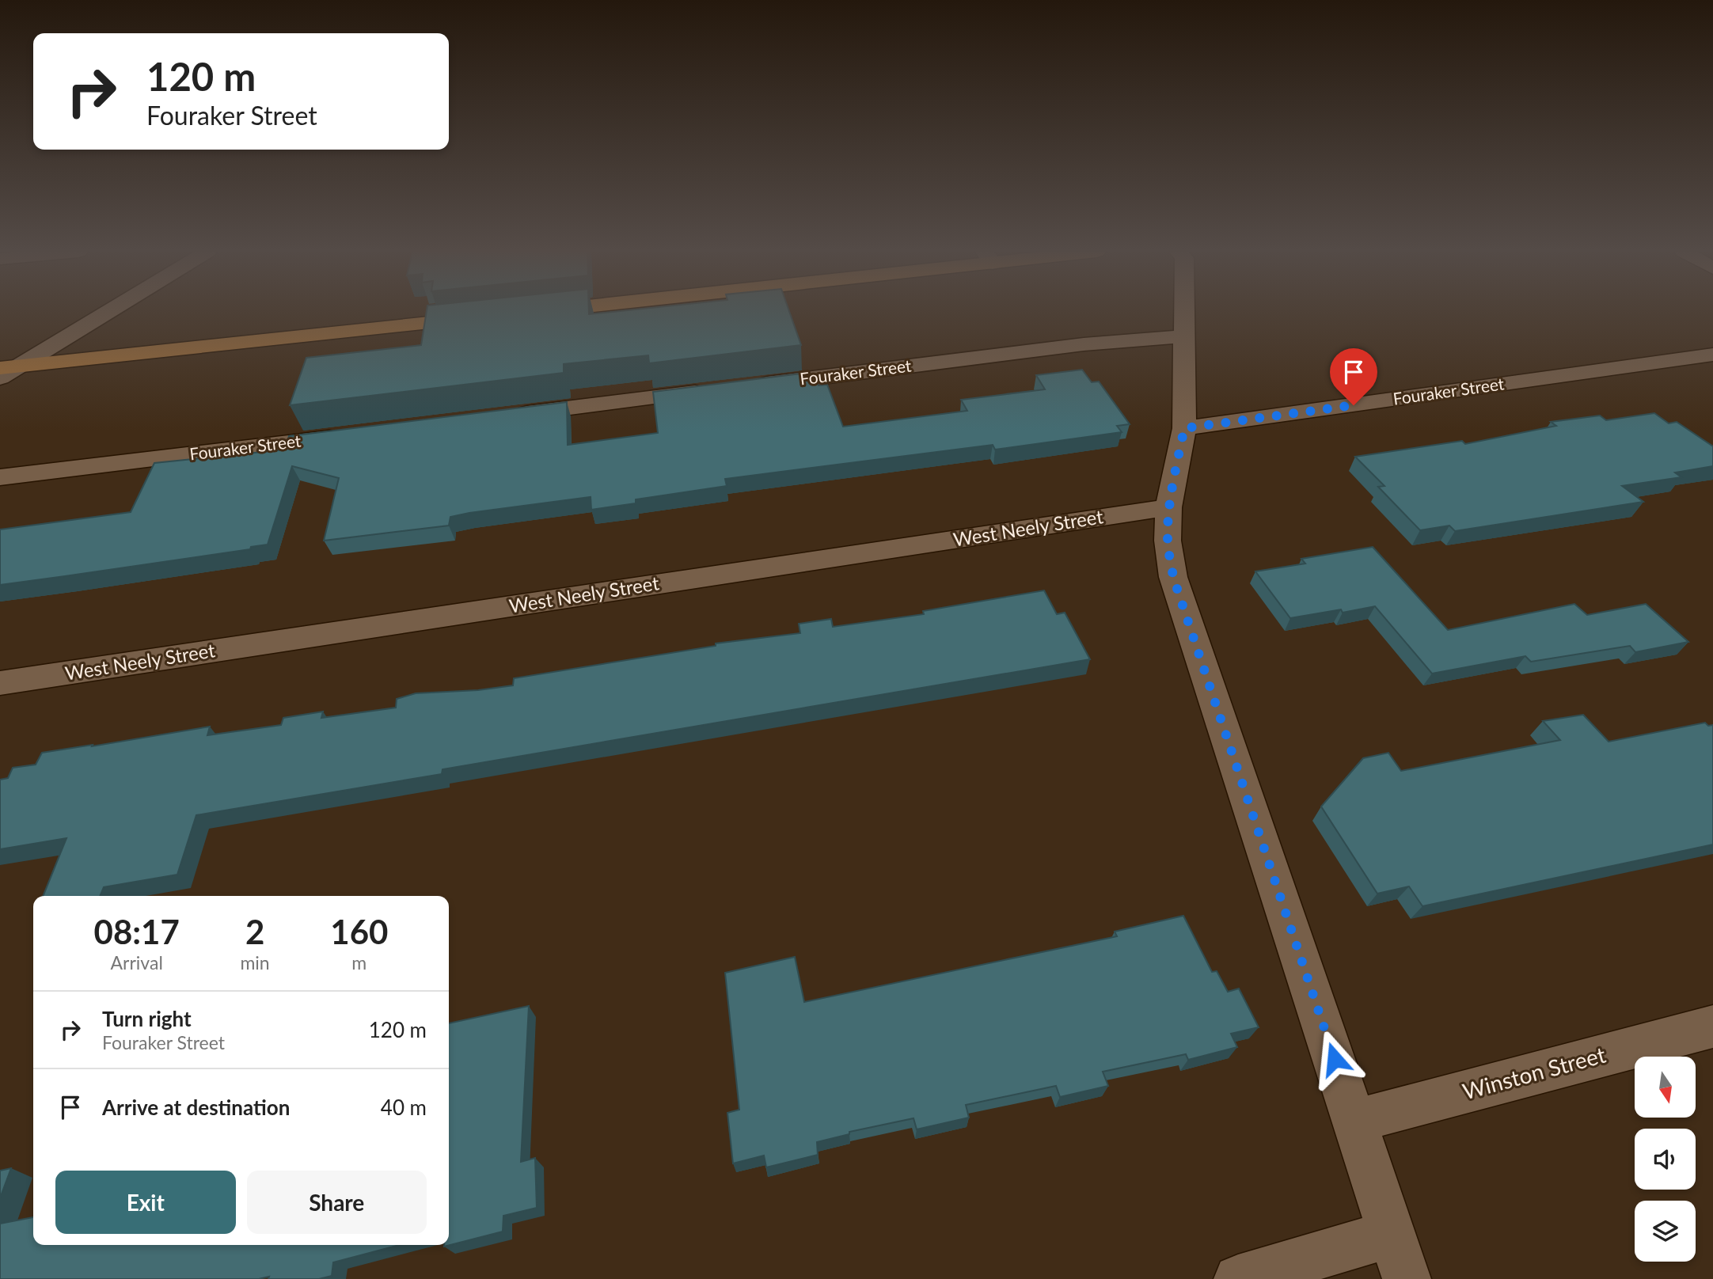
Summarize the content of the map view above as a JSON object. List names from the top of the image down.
{
  "streets": {
    "street": ["Fouraker Street", "West Neely Street", "Winston Street"]
  },
  "north": "bottom",
  "page": {
    "turn": ["120 m", "Fouraker Street"],
    "eta": [
      "08:17",
      "Arrival",
      "2",
      "min",
      "160",
      "m"
    ],
    "list": [
      {
        "name": "Turn right",
        "note": "Fouraker Street",
        "value": "120 m"
      },
      {
        "name": "Arrive at destination",
        "value": "40 m"
      }
    ],
    "buttons": ["Exit", "Share"]
  }
}
